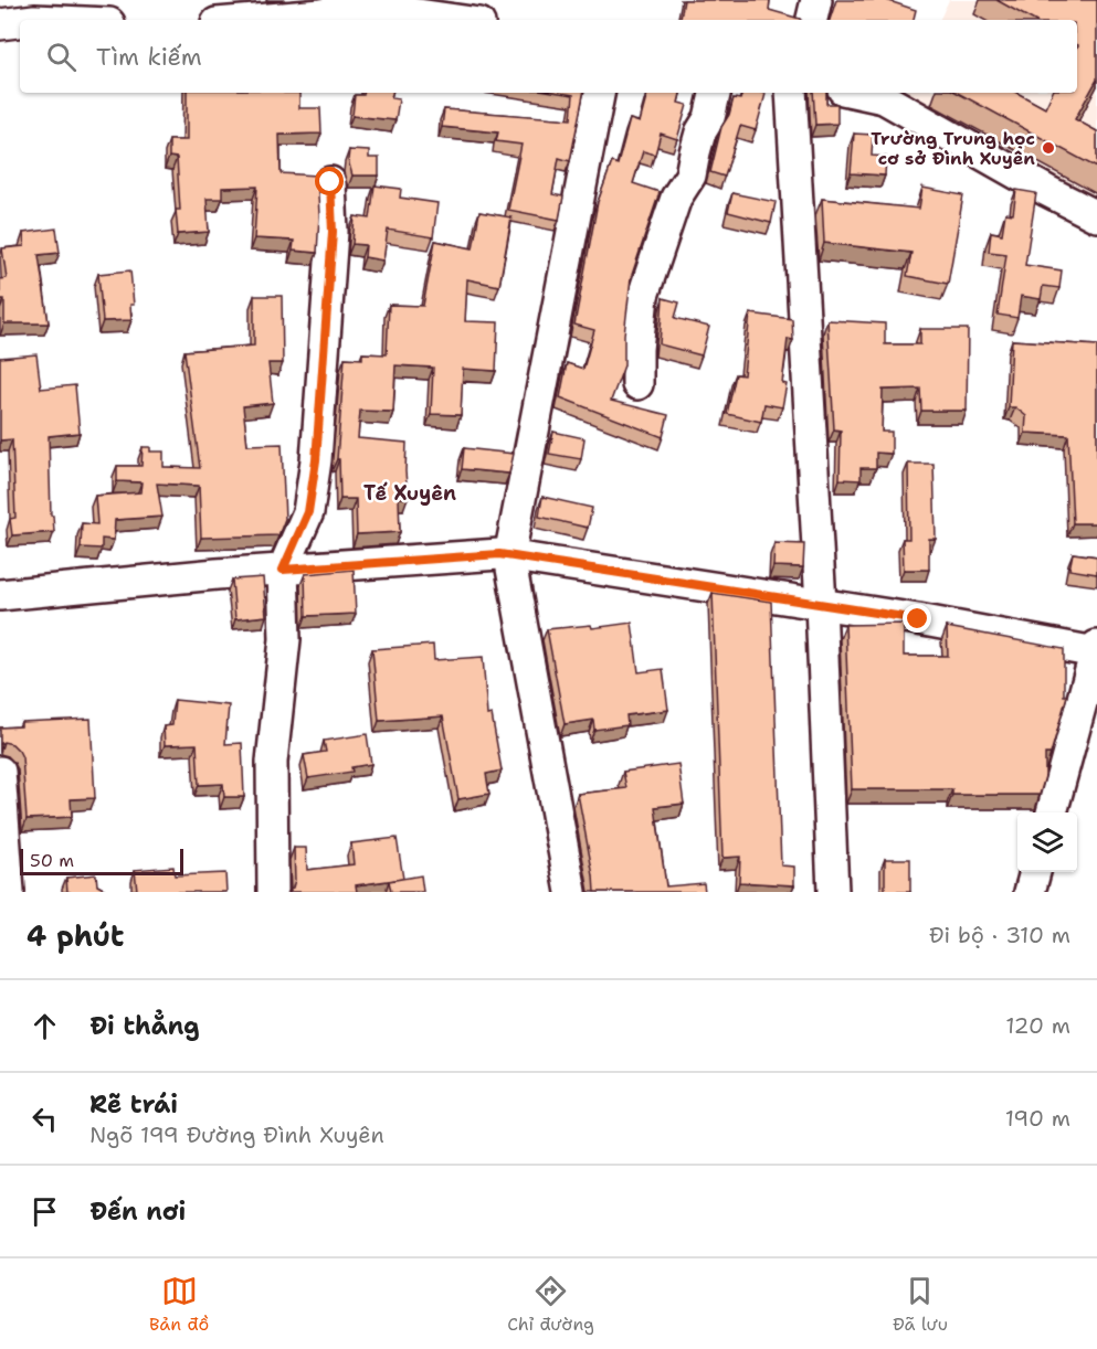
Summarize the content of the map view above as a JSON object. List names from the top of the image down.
{
  "districts": ["Tế Xuyên"],
  "places": ["Trường Trung học cơ sở Đình Xuyên"],
  "scale_bar": "50 m",
  "page": {
    "search": "Tìm kiếm",
    "scale": "50 m",
    "heading": ["4 phút", "Đi bộ · 310 m"],
    "list": [
      ["Đi thẳng", "120 m"],
      ["Rẽ trái", "Ngõ 199 Đường Đình Xuyên", "190 m"],
      "Đến nơi"
    ],
    "nav": ["Bản đồ", "Chỉ đường", "Đã lưu"]
  }
}
